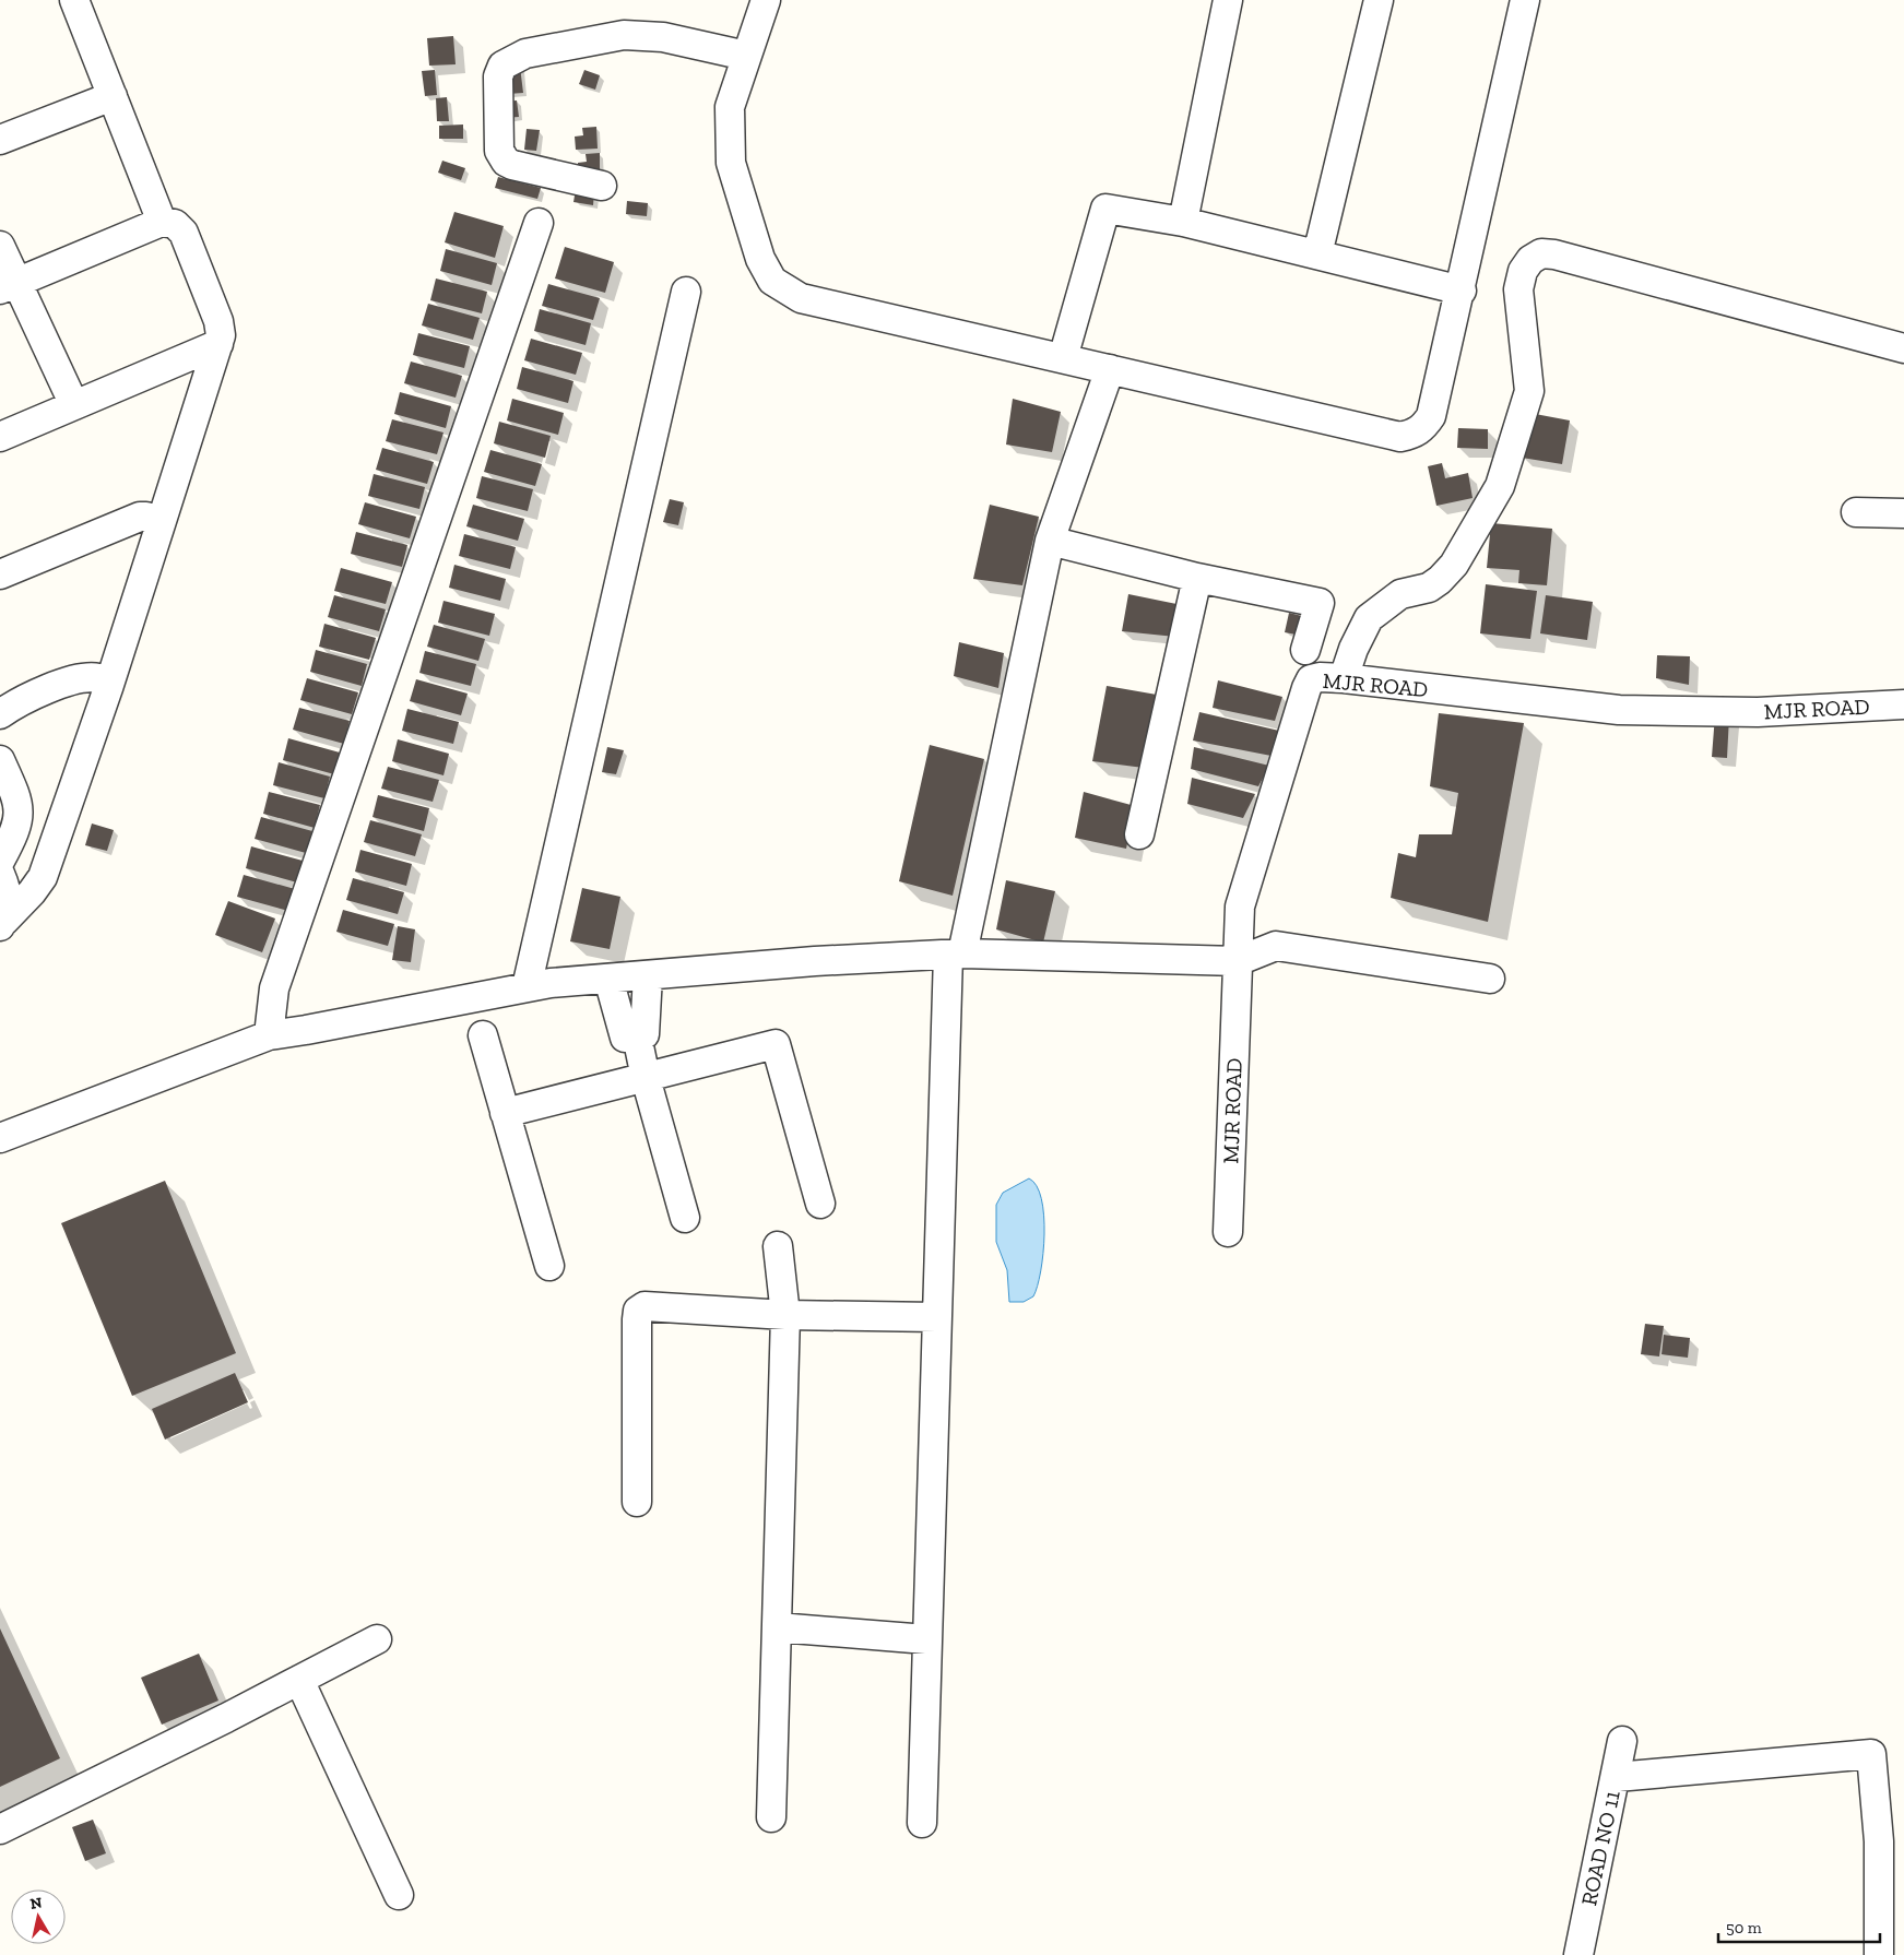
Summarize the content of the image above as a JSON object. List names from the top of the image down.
{
  "streets": {
    "street": ["MJR ROAD", "ROAD NO 11"]
  },
  "scale_bar": "50 m",
  "north": "top"
}
